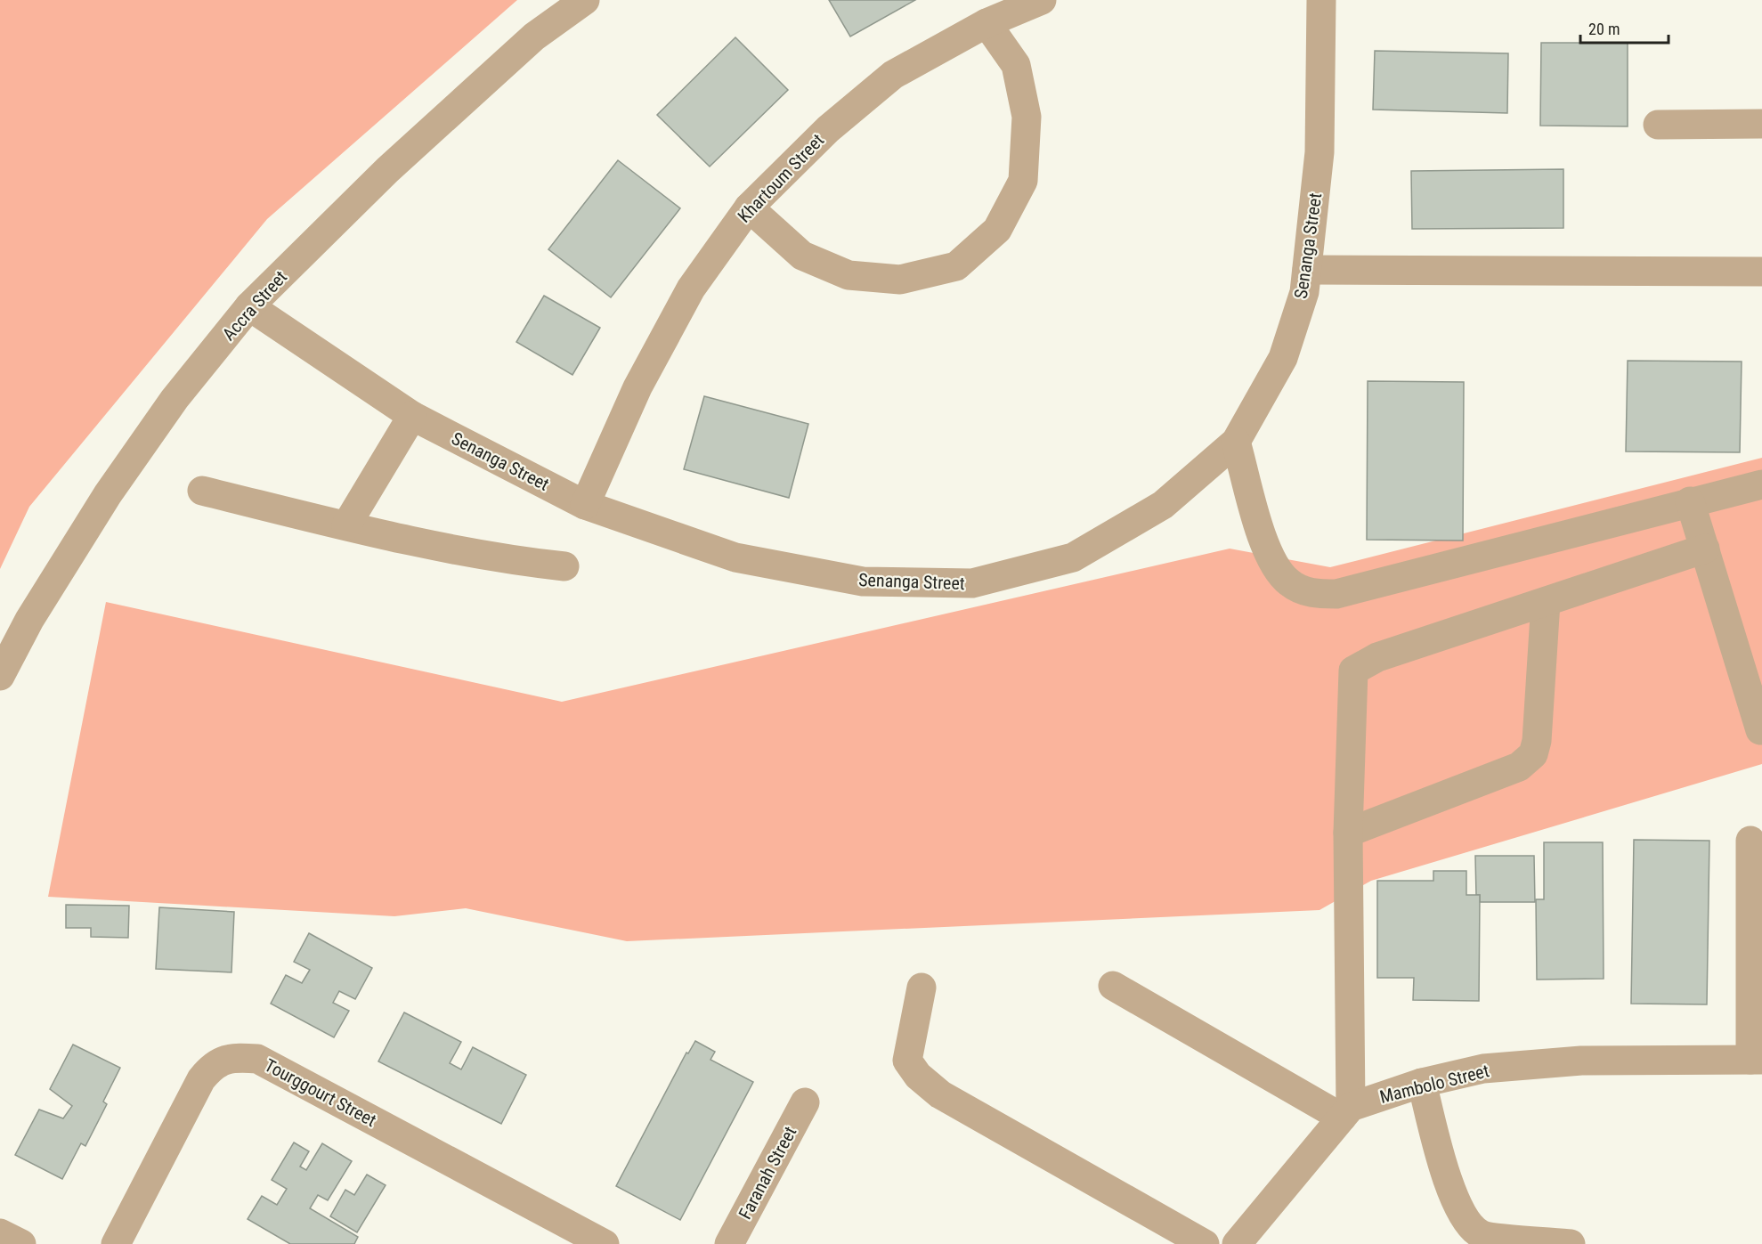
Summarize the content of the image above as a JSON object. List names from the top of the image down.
{
  "streets": {
    "street": [
      "Khartoum Street",
      "Senanga Street",
      "Accra Street",
      "Mambolo Street",
      "Tourggourt Street",
      "Faranah Street"
    ]
  },
  "crossings": [
    ["Khartoum Street", "Senanga Street"],
    ["Senanga Street", "Accra Street"]
  ],
  "scale_bar": "20 m"
}
